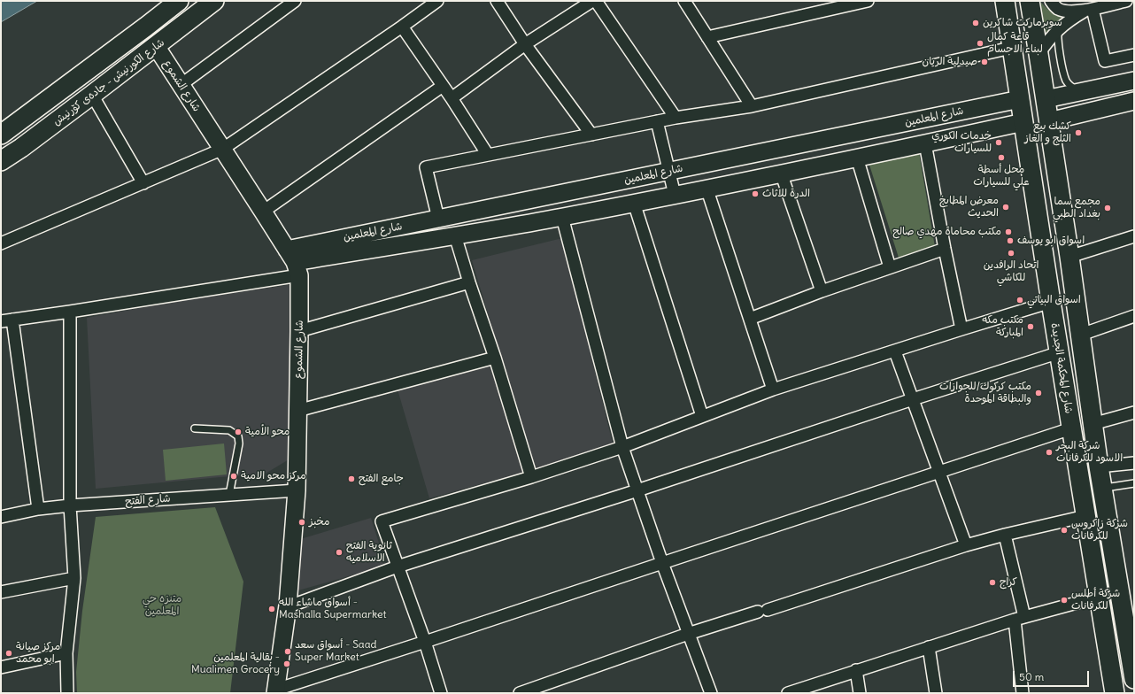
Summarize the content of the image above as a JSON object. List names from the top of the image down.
{
  "streets": {
    "main road": ["شارع الكورنيش - جادەی کۆرنیش", "شارع المحكمة الجديدة"],
    "street": ["شارع الشموع", "شارع المعلمين", "شارع الفتح"]
  },
  "crossings": [
    ["شارع الكورنيش - جادەی کۆرنیش", "شارع الشموع"],
    ["شارع الشموع", "شارع المعلمين"],
    ["شارع الشموع", "شارع الفتح"],
    ["شارع المعلمين", "شارع المحكمة الجديدة"]
  ],
  "parks": ["متنزه حي المعلمين"],
  "places": [
    "سوبرماركت شاكرين",
    "قاعة كمال لبناء الاجسام",
    "صيدلية الريان",
    "كشك بيع الثلج و الغاز",
    "خدمات الكوري للسيارات",
    "محل أسطة علي للسيارات",
    "الدرة للاثاث",
    "معرض المطابخ الحديث",
    "مجمع سما بغداد الطبي",
    "مكتب محاماة مهدي صالح",
    "اسواق ابو يوسف",
    "اتحاد الرافدين للكاشي",
    "اسواق البياتي",
    "مكتب مكه المباركة",
    "مكتب كركوك/للجوازات والبطاقة الموحدة",
    "محو الأمية",
    "شركة البحر الاسود للكرفانات",
    "مركز محو الامية",
    "جامع الفتح",
    "مخبز",
    "شركة زاكروس للكرفانات",
    "ثانوية الفتح الاسلاميه",
    "كراج",
    "شركة أطلس للكرفانات",
    "أسواق ماشاء الله - Mashalla Supermarket",
    "أسواق سعد - Saad Super Market",
    "مركز صيانة ابو محمد",
    "بقالية المعلمين - Mualimen Grocery"
  ],
  "scale_bar": "50 m"
}
